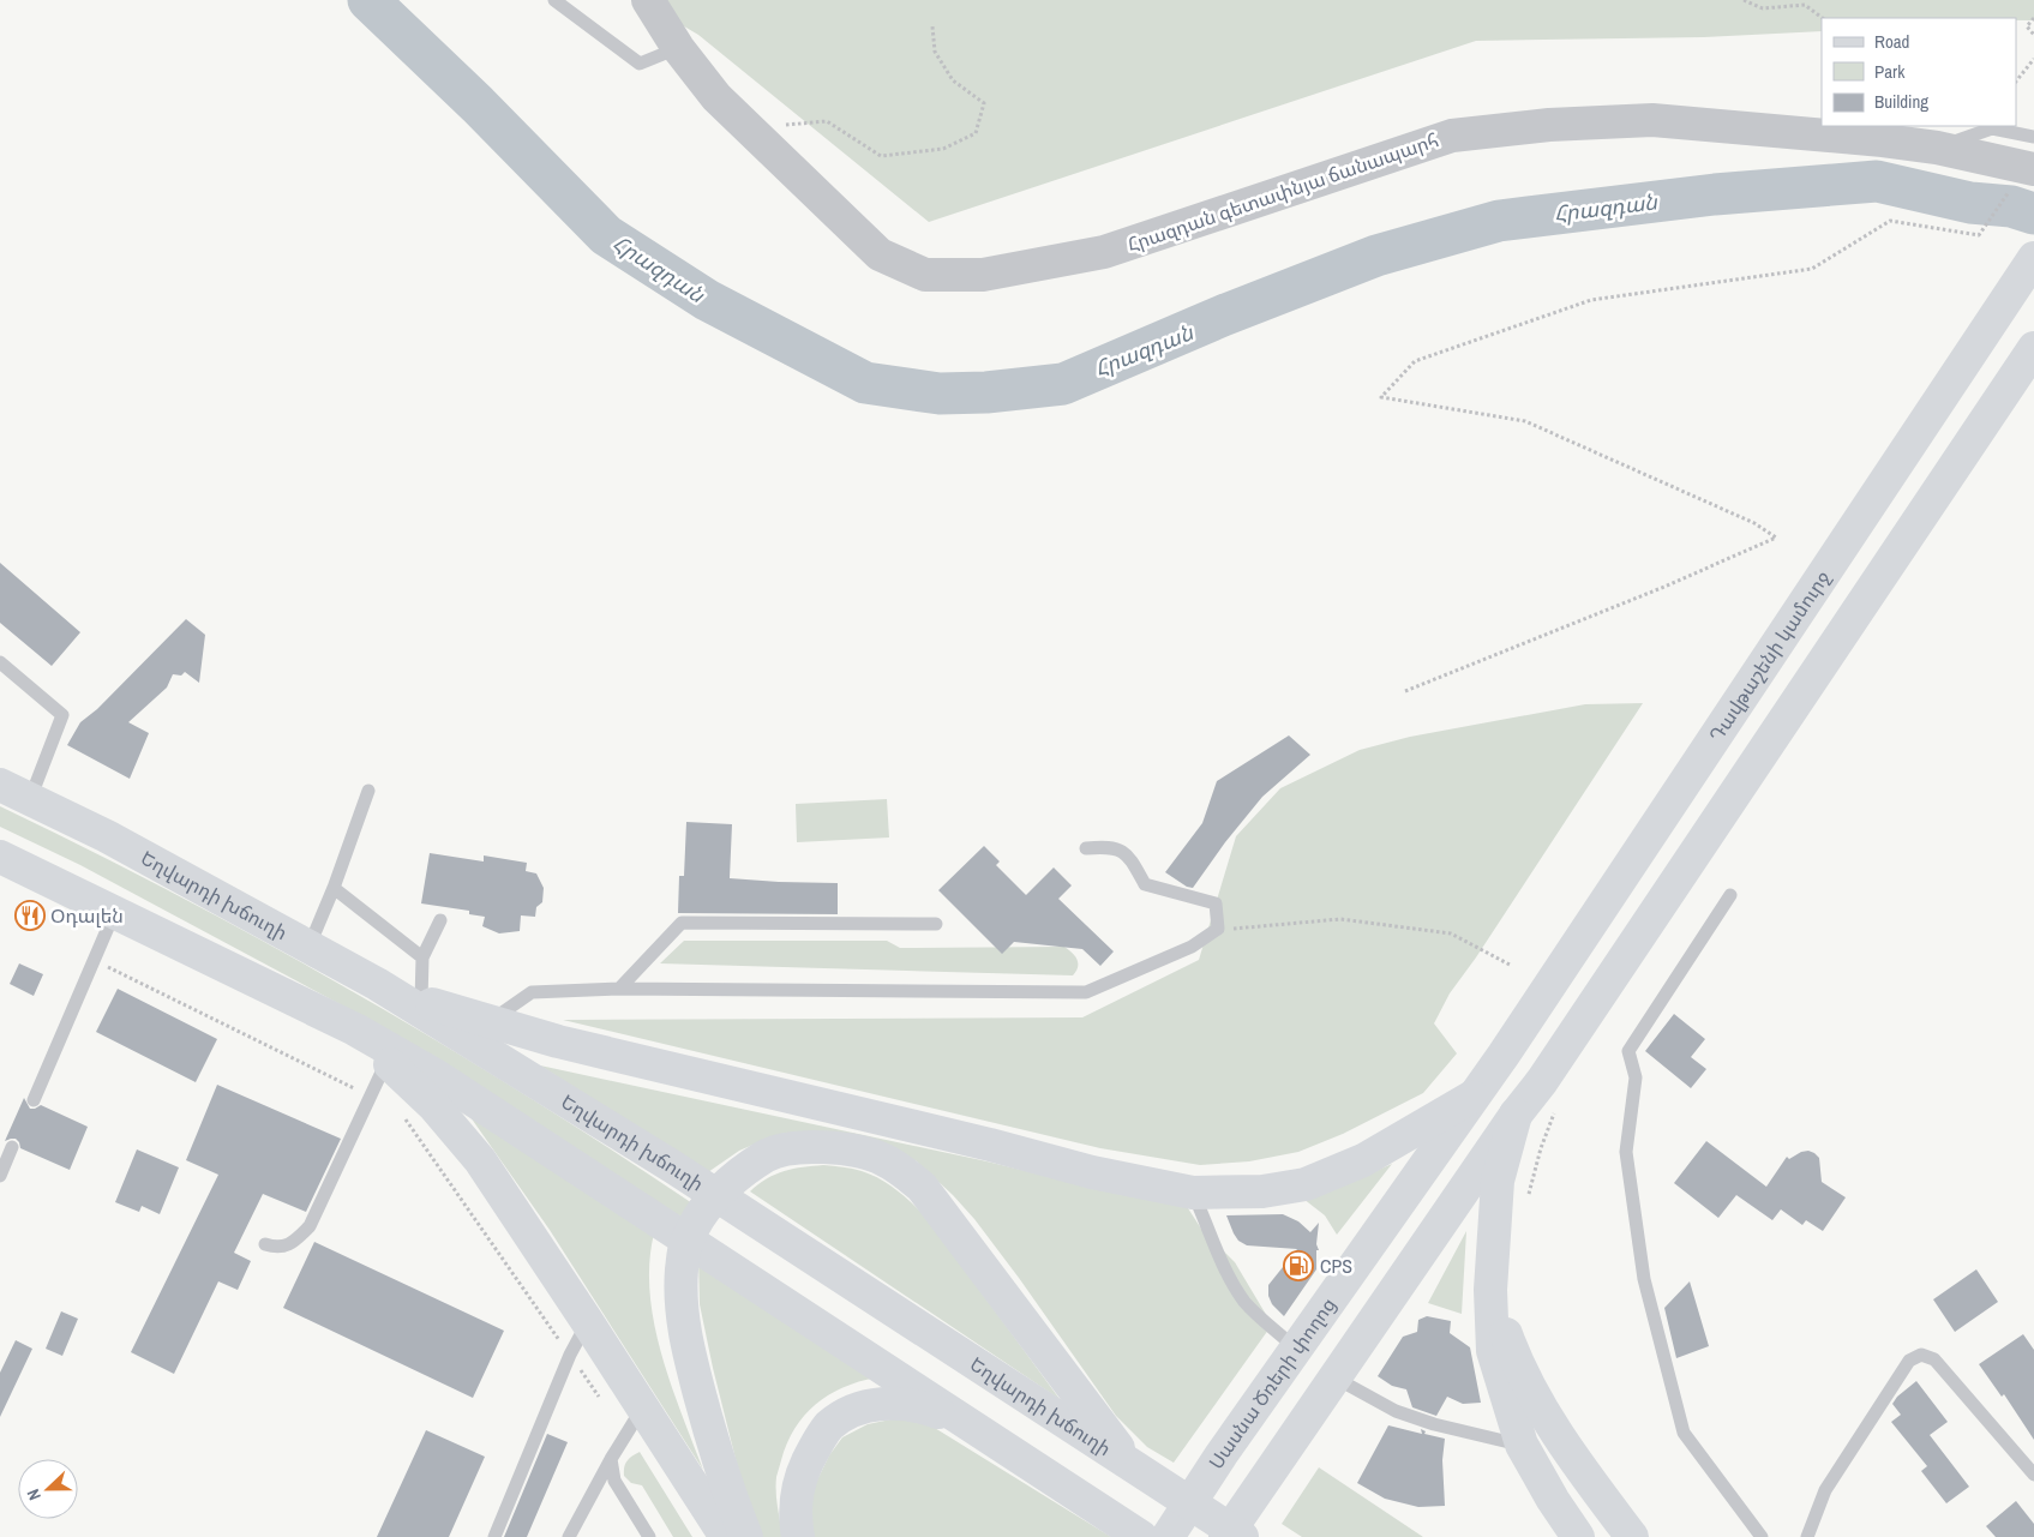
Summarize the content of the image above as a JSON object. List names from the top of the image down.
{
  "streets": {
    "main road": ["Դավթաշենի կամուրջ", "Եղվարդի խճուղի", "Սասնա Ծռերի փողոց"],
    "street": ["Հրազդան գետափնյա ճանապարհ"]
  },
  "crossings": [
    ["Դավթաշենի կամուրջ", "Սասնա Ծռերի փողոց"]
  ],
  "water": ["Հրազդան"],
  "places": {
    "restaurant": ["Օդալեն"],
    "fuel station": ["CPS"]
  },
  "legend": ["Road", "Park", "Building"],
  "north": "left"
}
